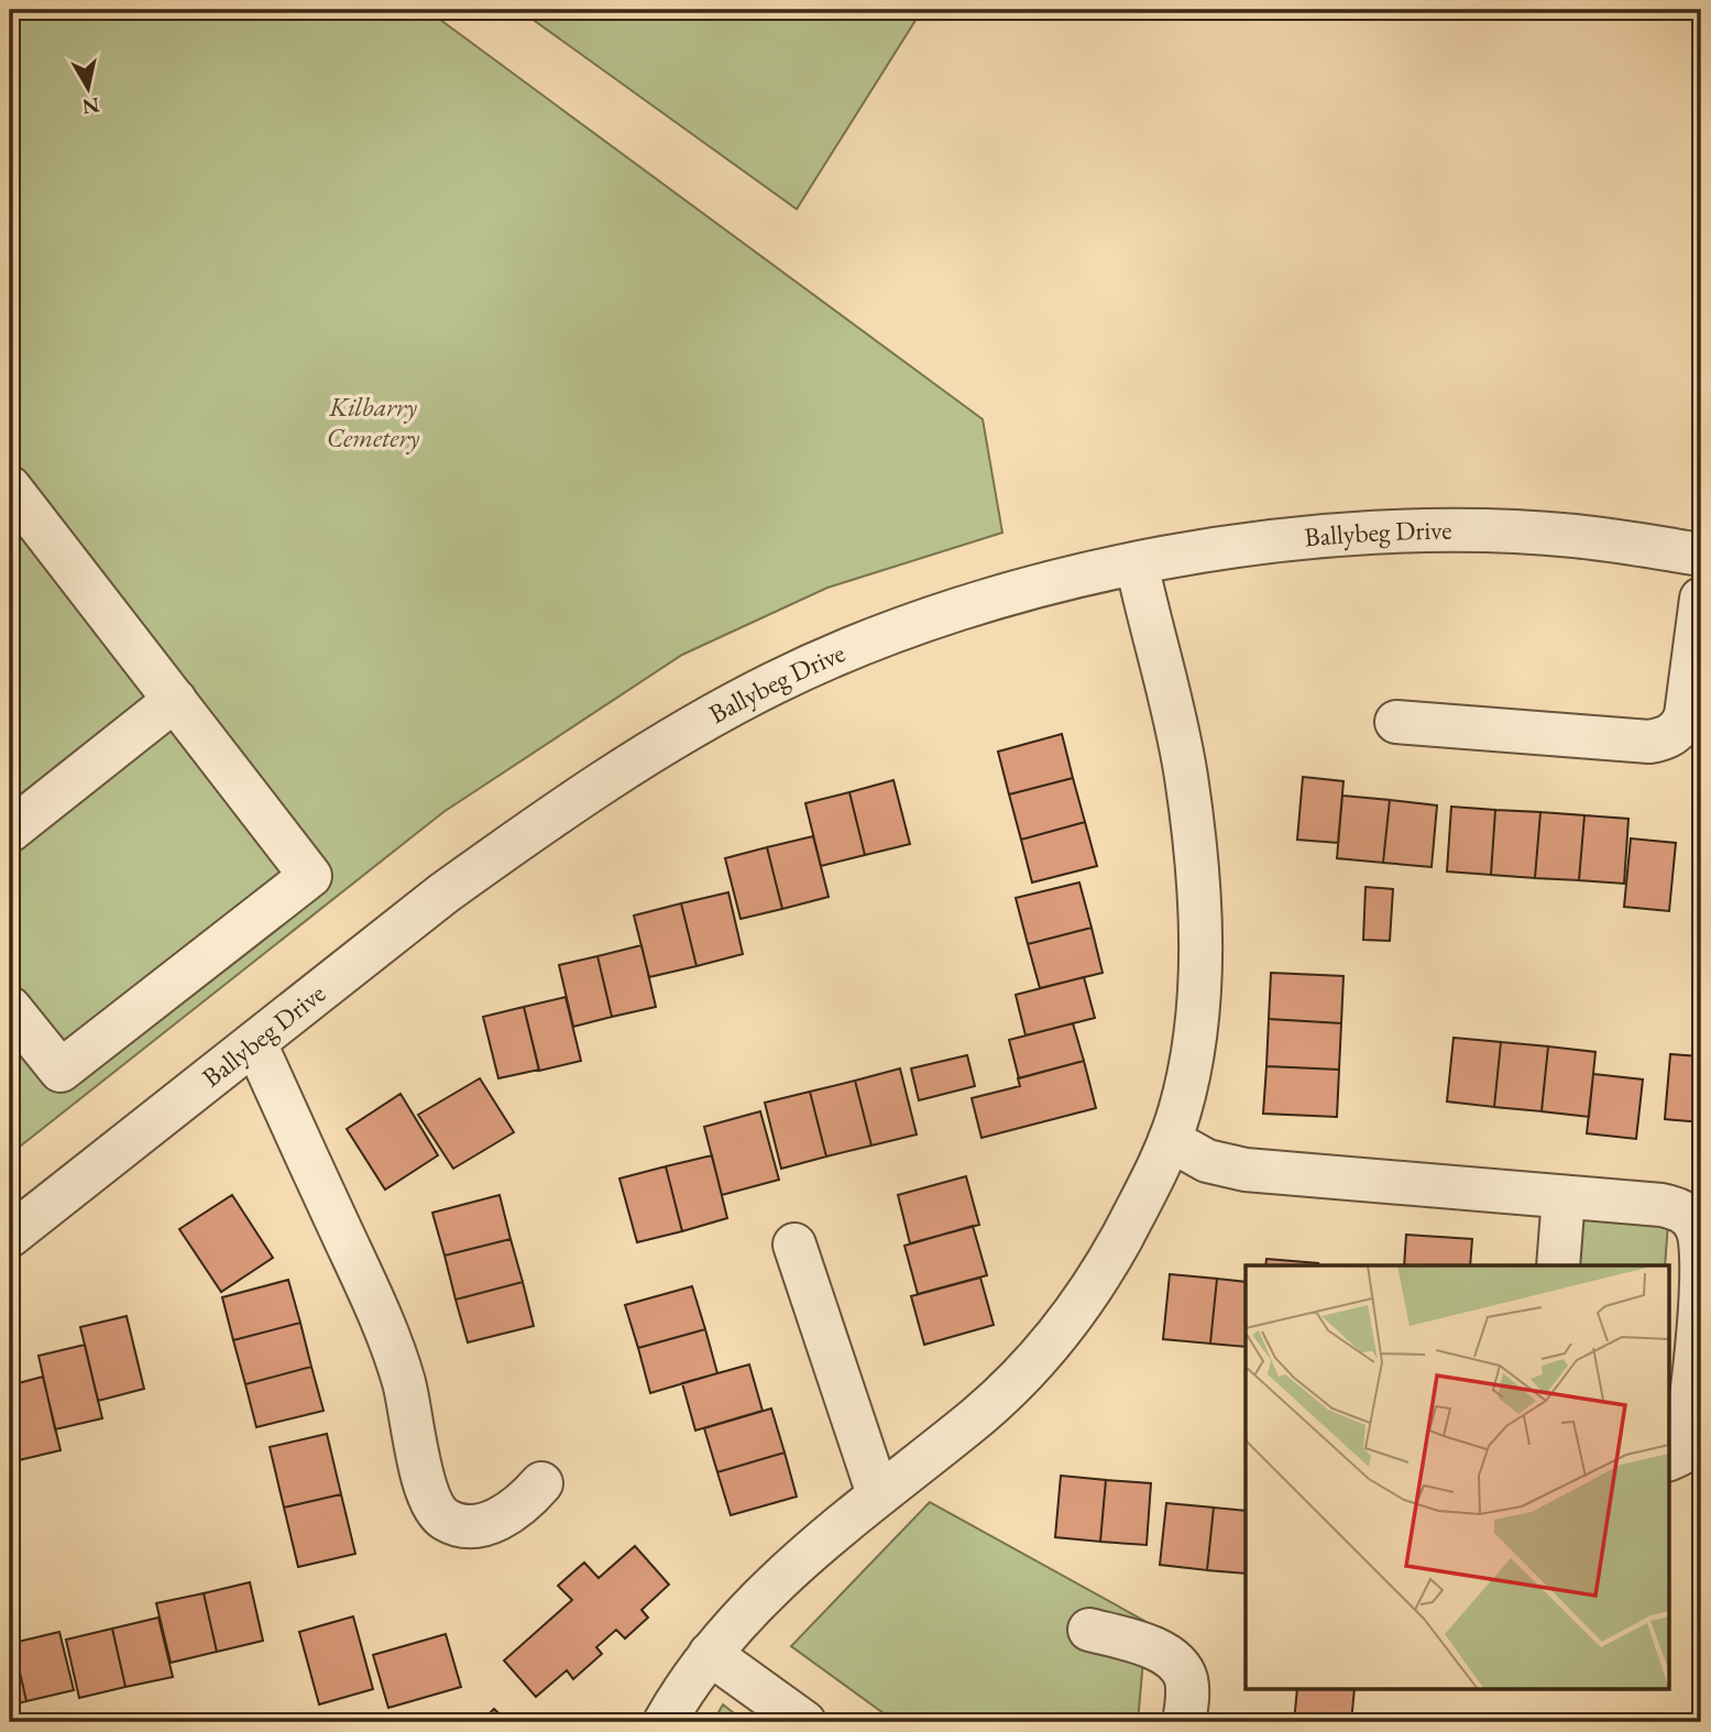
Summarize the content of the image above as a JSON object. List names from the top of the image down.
{
  "streets": {
    "street": ["Ballybeg Drive"]
  },
  "parks": ["Kilbarry Cemetery"],
  "north": "bottom"
}
